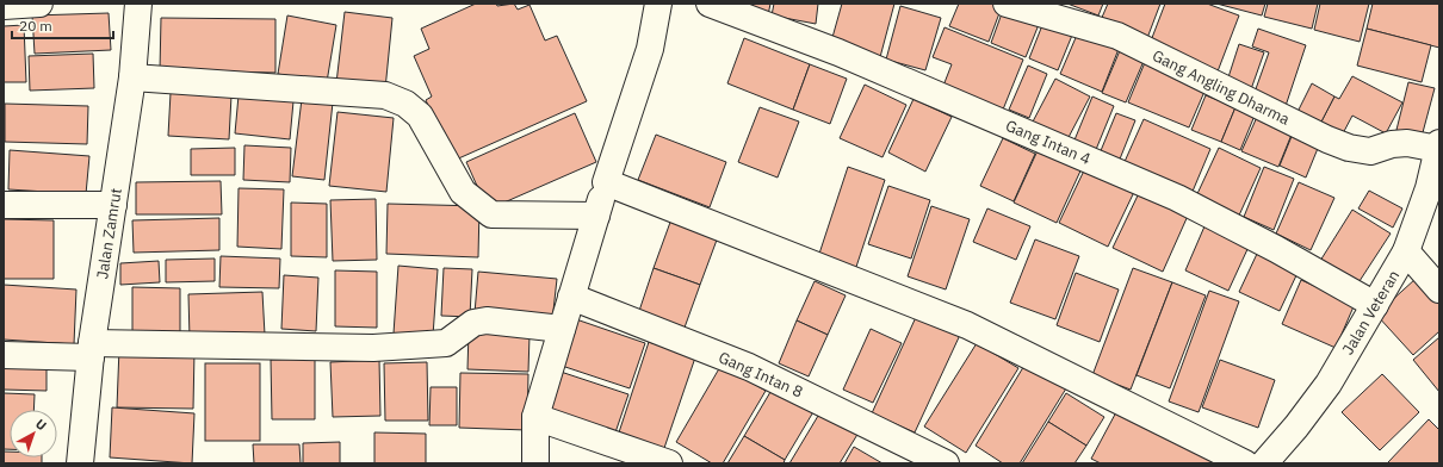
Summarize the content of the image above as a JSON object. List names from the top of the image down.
{
  "streets": {
    "street": [
      "Gang Angling Dharma",
      "Gang Intan 4",
      "Jalan Zamrut",
      "Jalan Veteran",
      "Gang Intan 8"
    ]
  },
  "crossings": [
    ["Gang Angling Dharma", "Jalan Veteran"],
    ["Gang Intan 4", "Jalan Veteran"]
  ],
  "scale_bar": "20 m",
  "north": "top right"
}
